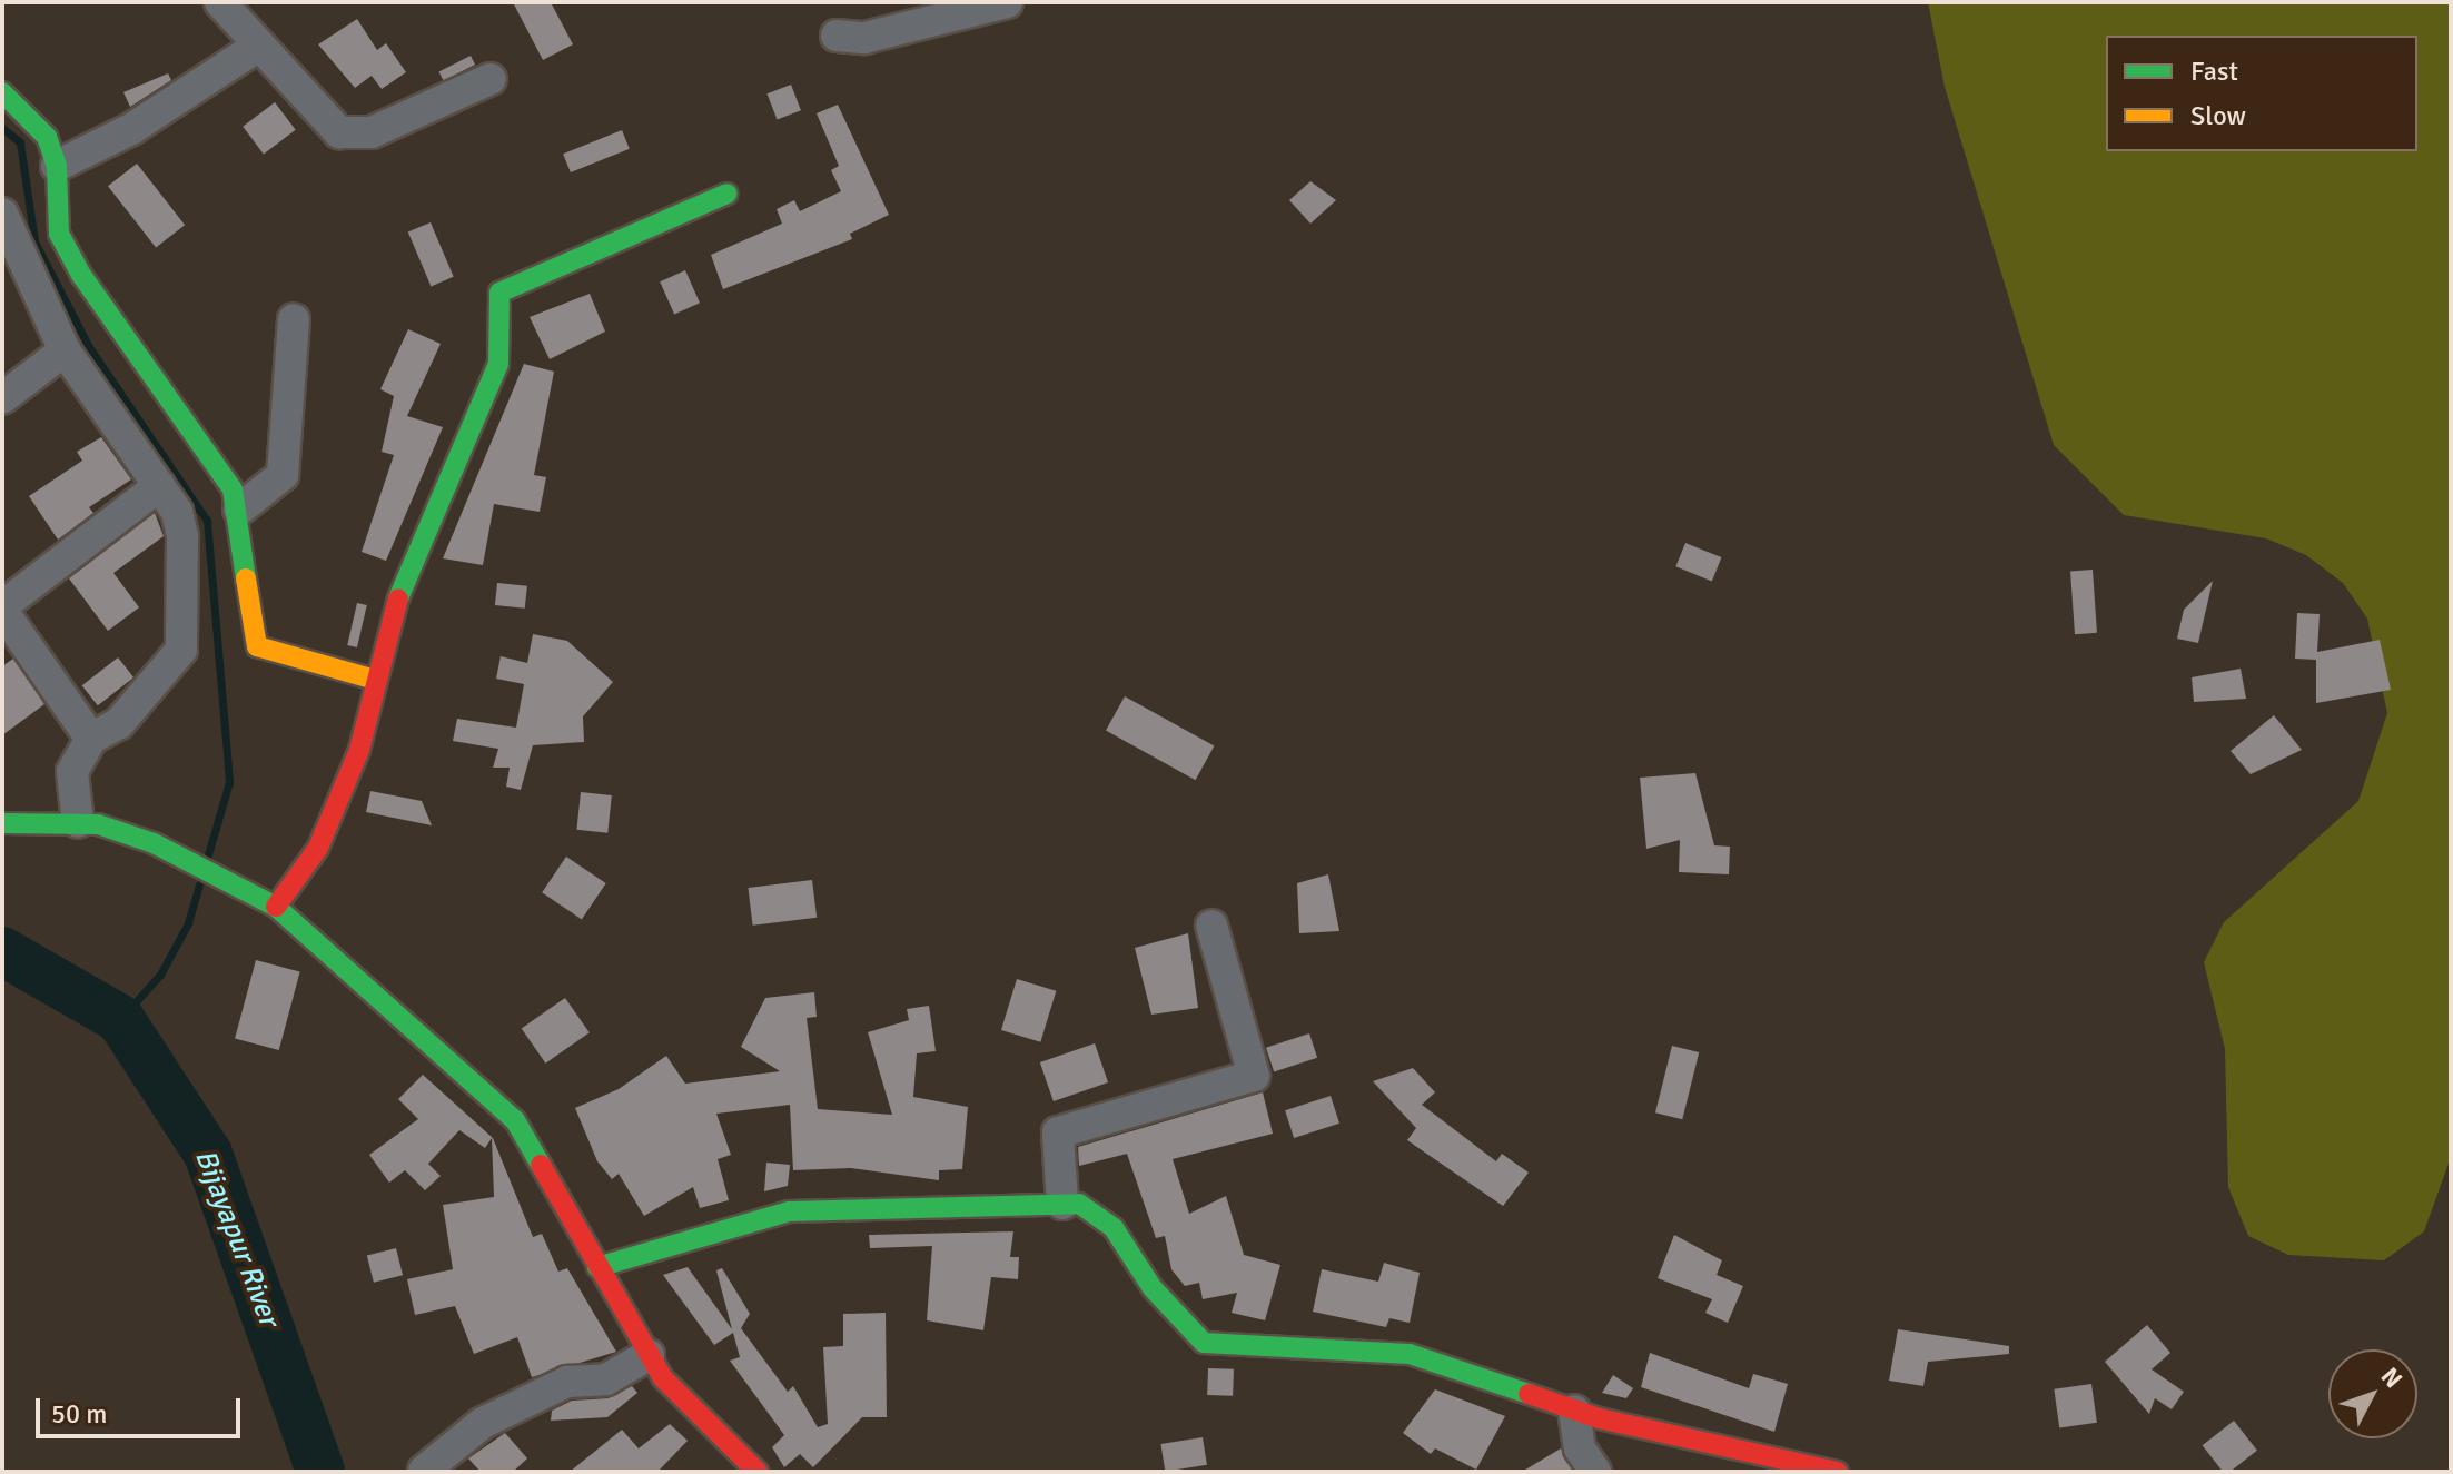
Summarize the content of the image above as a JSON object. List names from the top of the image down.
{
  "water": ["Bijayapur River"],
  "legend": ["Fast", "Slow"],
  "scale_bar": "50 m",
  "north": "top right"
}
